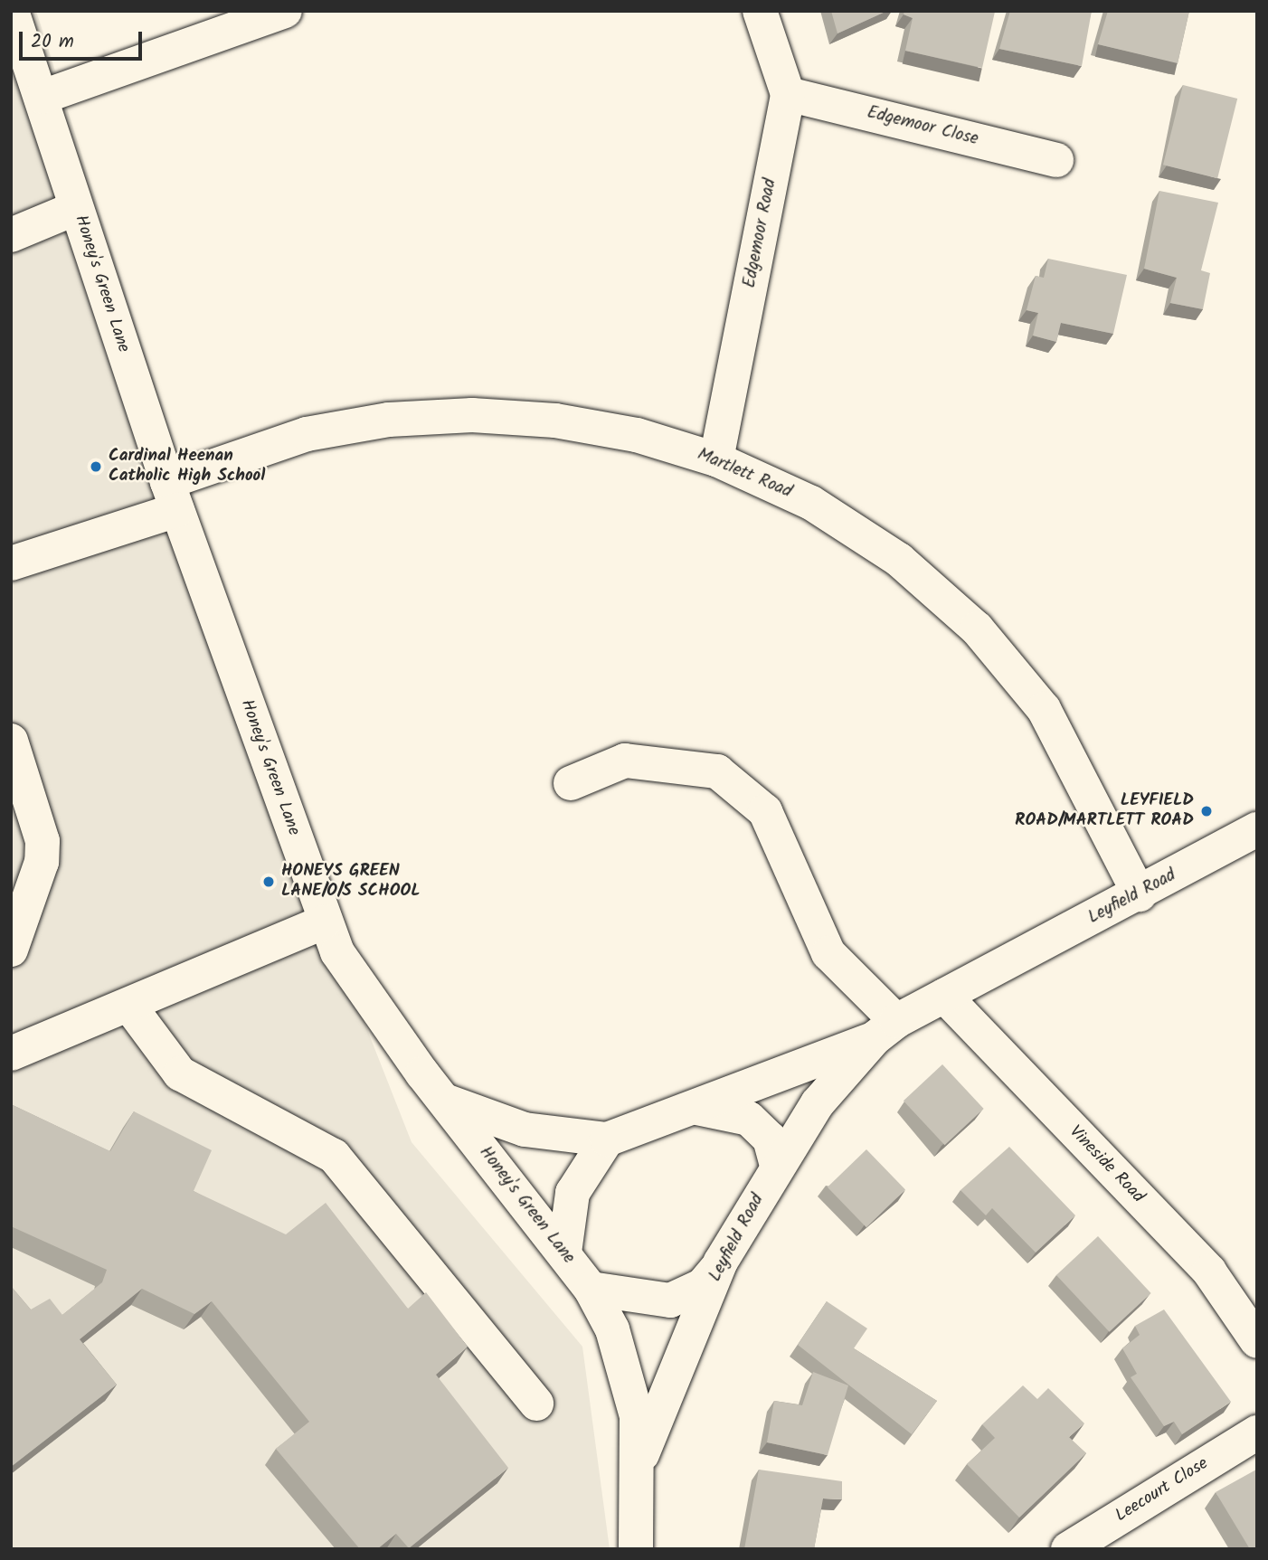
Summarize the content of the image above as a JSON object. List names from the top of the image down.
{
  "streets": {
    "street": [
      "Edgemoor Close",
      "Edgemoor Road",
      "Honey's Green Lane",
      "Martlett Road",
      "Leyfield Road",
      "Vineside Road",
      "Leecourt Close"
    ]
  },
  "crossings": [
    ["Edgemoor Close", "Edgemoor Road"],
    ["Edgemoor Road", "Martlett Road"],
    ["Honey's Green Lane", "Martlett Road"],
    ["Honey's Green Lane", "Leyfield Road"],
    ["Martlett Road", "Leyfield Road"],
    ["Leyfield Road", "Vineside Road"]
  ],
  "places": ["Cardinal Heenan Catholic High School", "LEYFIELD ROAD/MARTLETT ROAD", "HONEYS GREEN LANE/O/S SCHOOL"],
  "scale_bar": "20 m"
}
